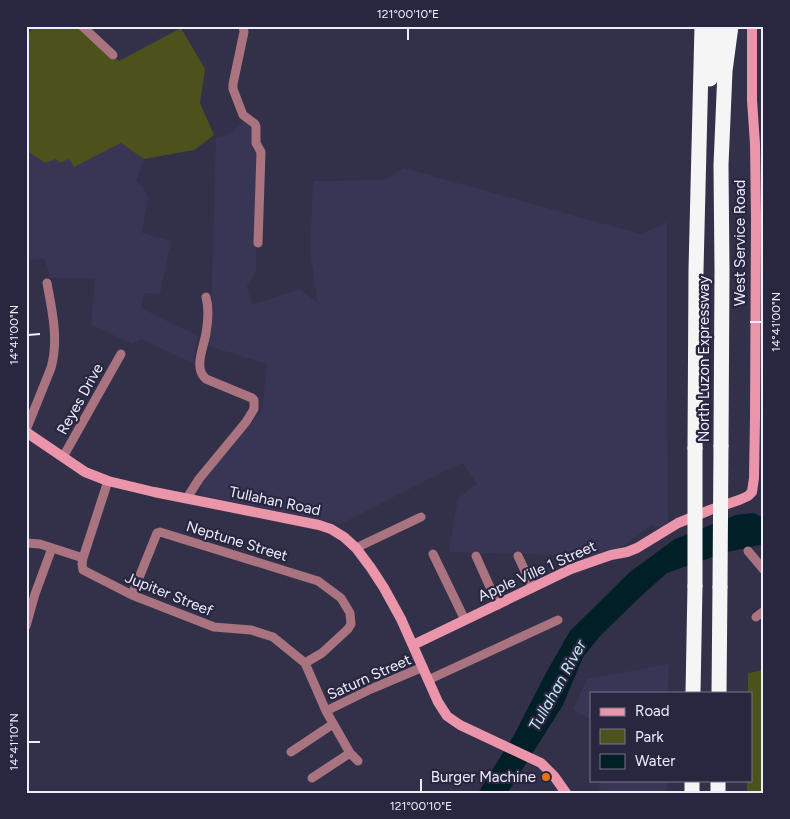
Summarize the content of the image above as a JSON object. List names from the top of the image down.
{
  "streets": {
    "highway": ["North Luzon Expressway"],
    "main road": ["West Service Road", "Tullahan Road", "Apple Ville 1 Street"],
    "street": [
      "Reyes Drive",
      "Neptune Street",
      "Jupiter Streef",
      "Saturn Street"
    ]
  },
  "crossings": [
    ["West Service Road", "Apple Ville 1 Street"],
    ["Reyes Drive", "Tullahan Road"],
    ["Tullahan Road", "Apple Ville 1 Street"],
    ["Tullahan Road", "Saturn Street"],
    ["Neptune Street", "Jupiter Streef"],
    ["Jupiter Streef", "Saturn Street"]
  ],
  "water": ["Tullahan River"],
  "places": ["Burger Machine"],
  "legend": ["Road", "Park", "Water"],
  "coordinates": ["121°00'10\"E", "14°41'00\"N", "14°41'10\"N"]
}
